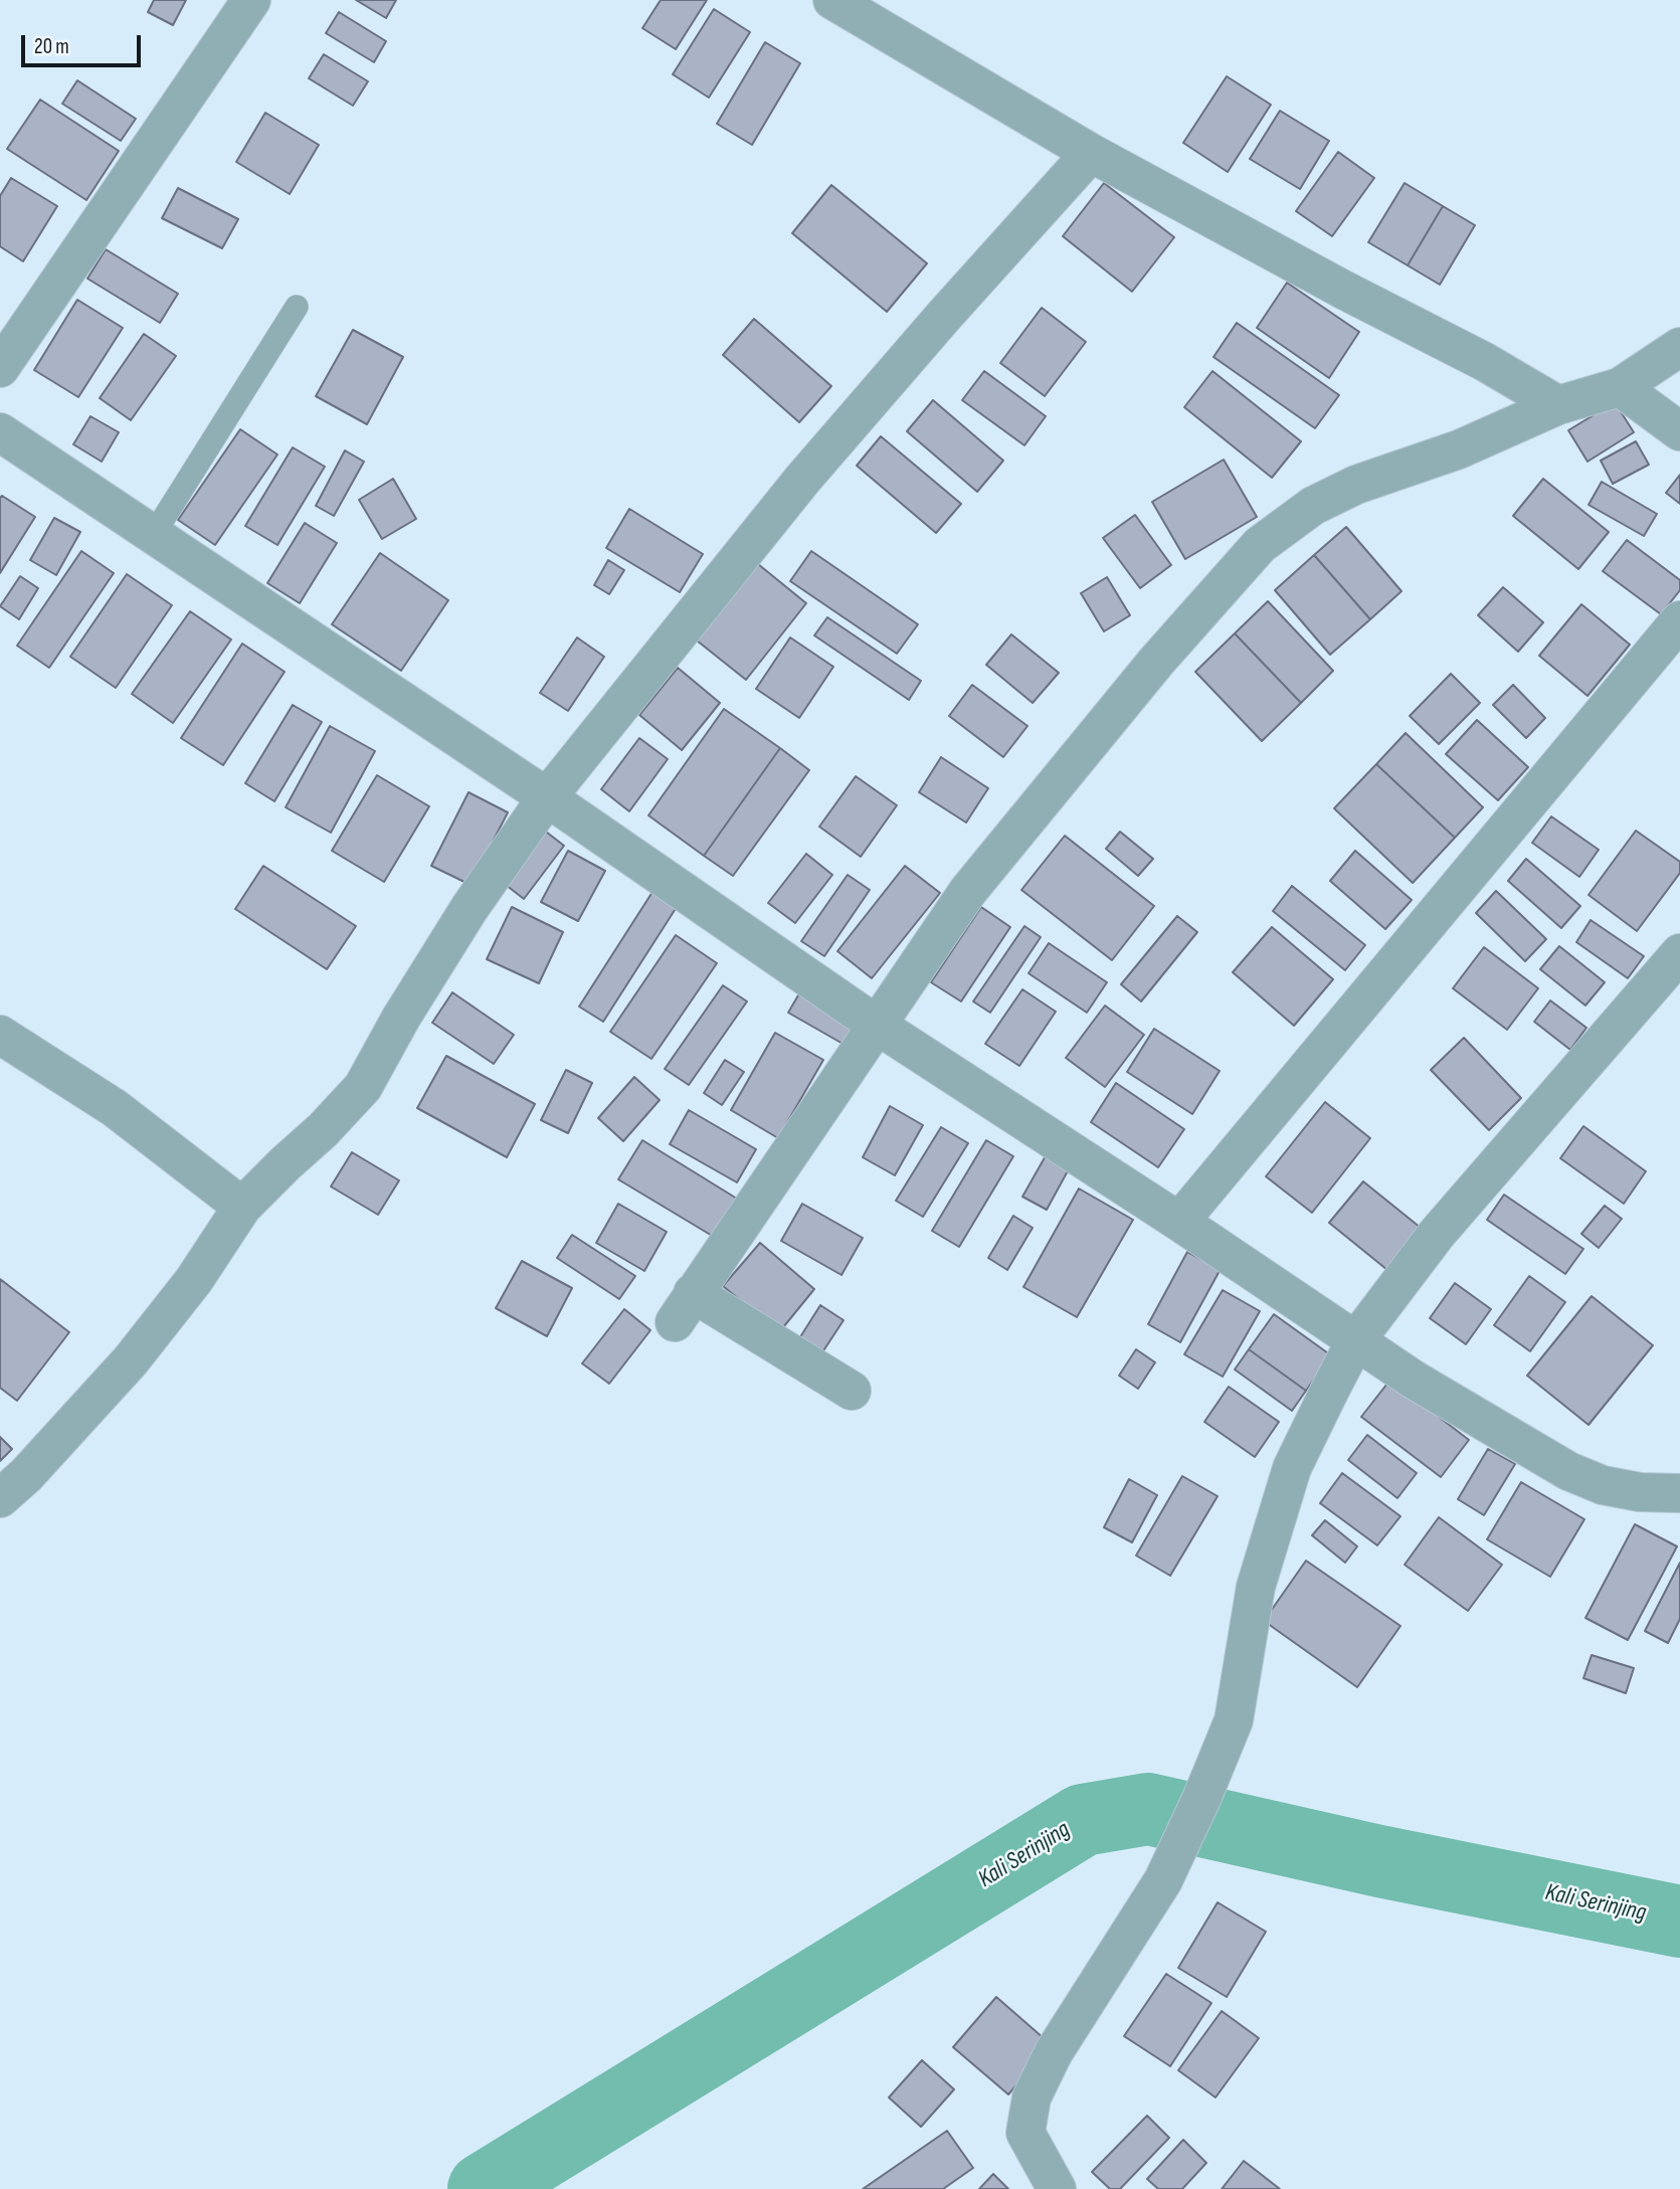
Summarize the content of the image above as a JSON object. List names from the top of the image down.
{
  "water": ["Kali Serinjing"],
  "scale_bar": "20 m"
}
